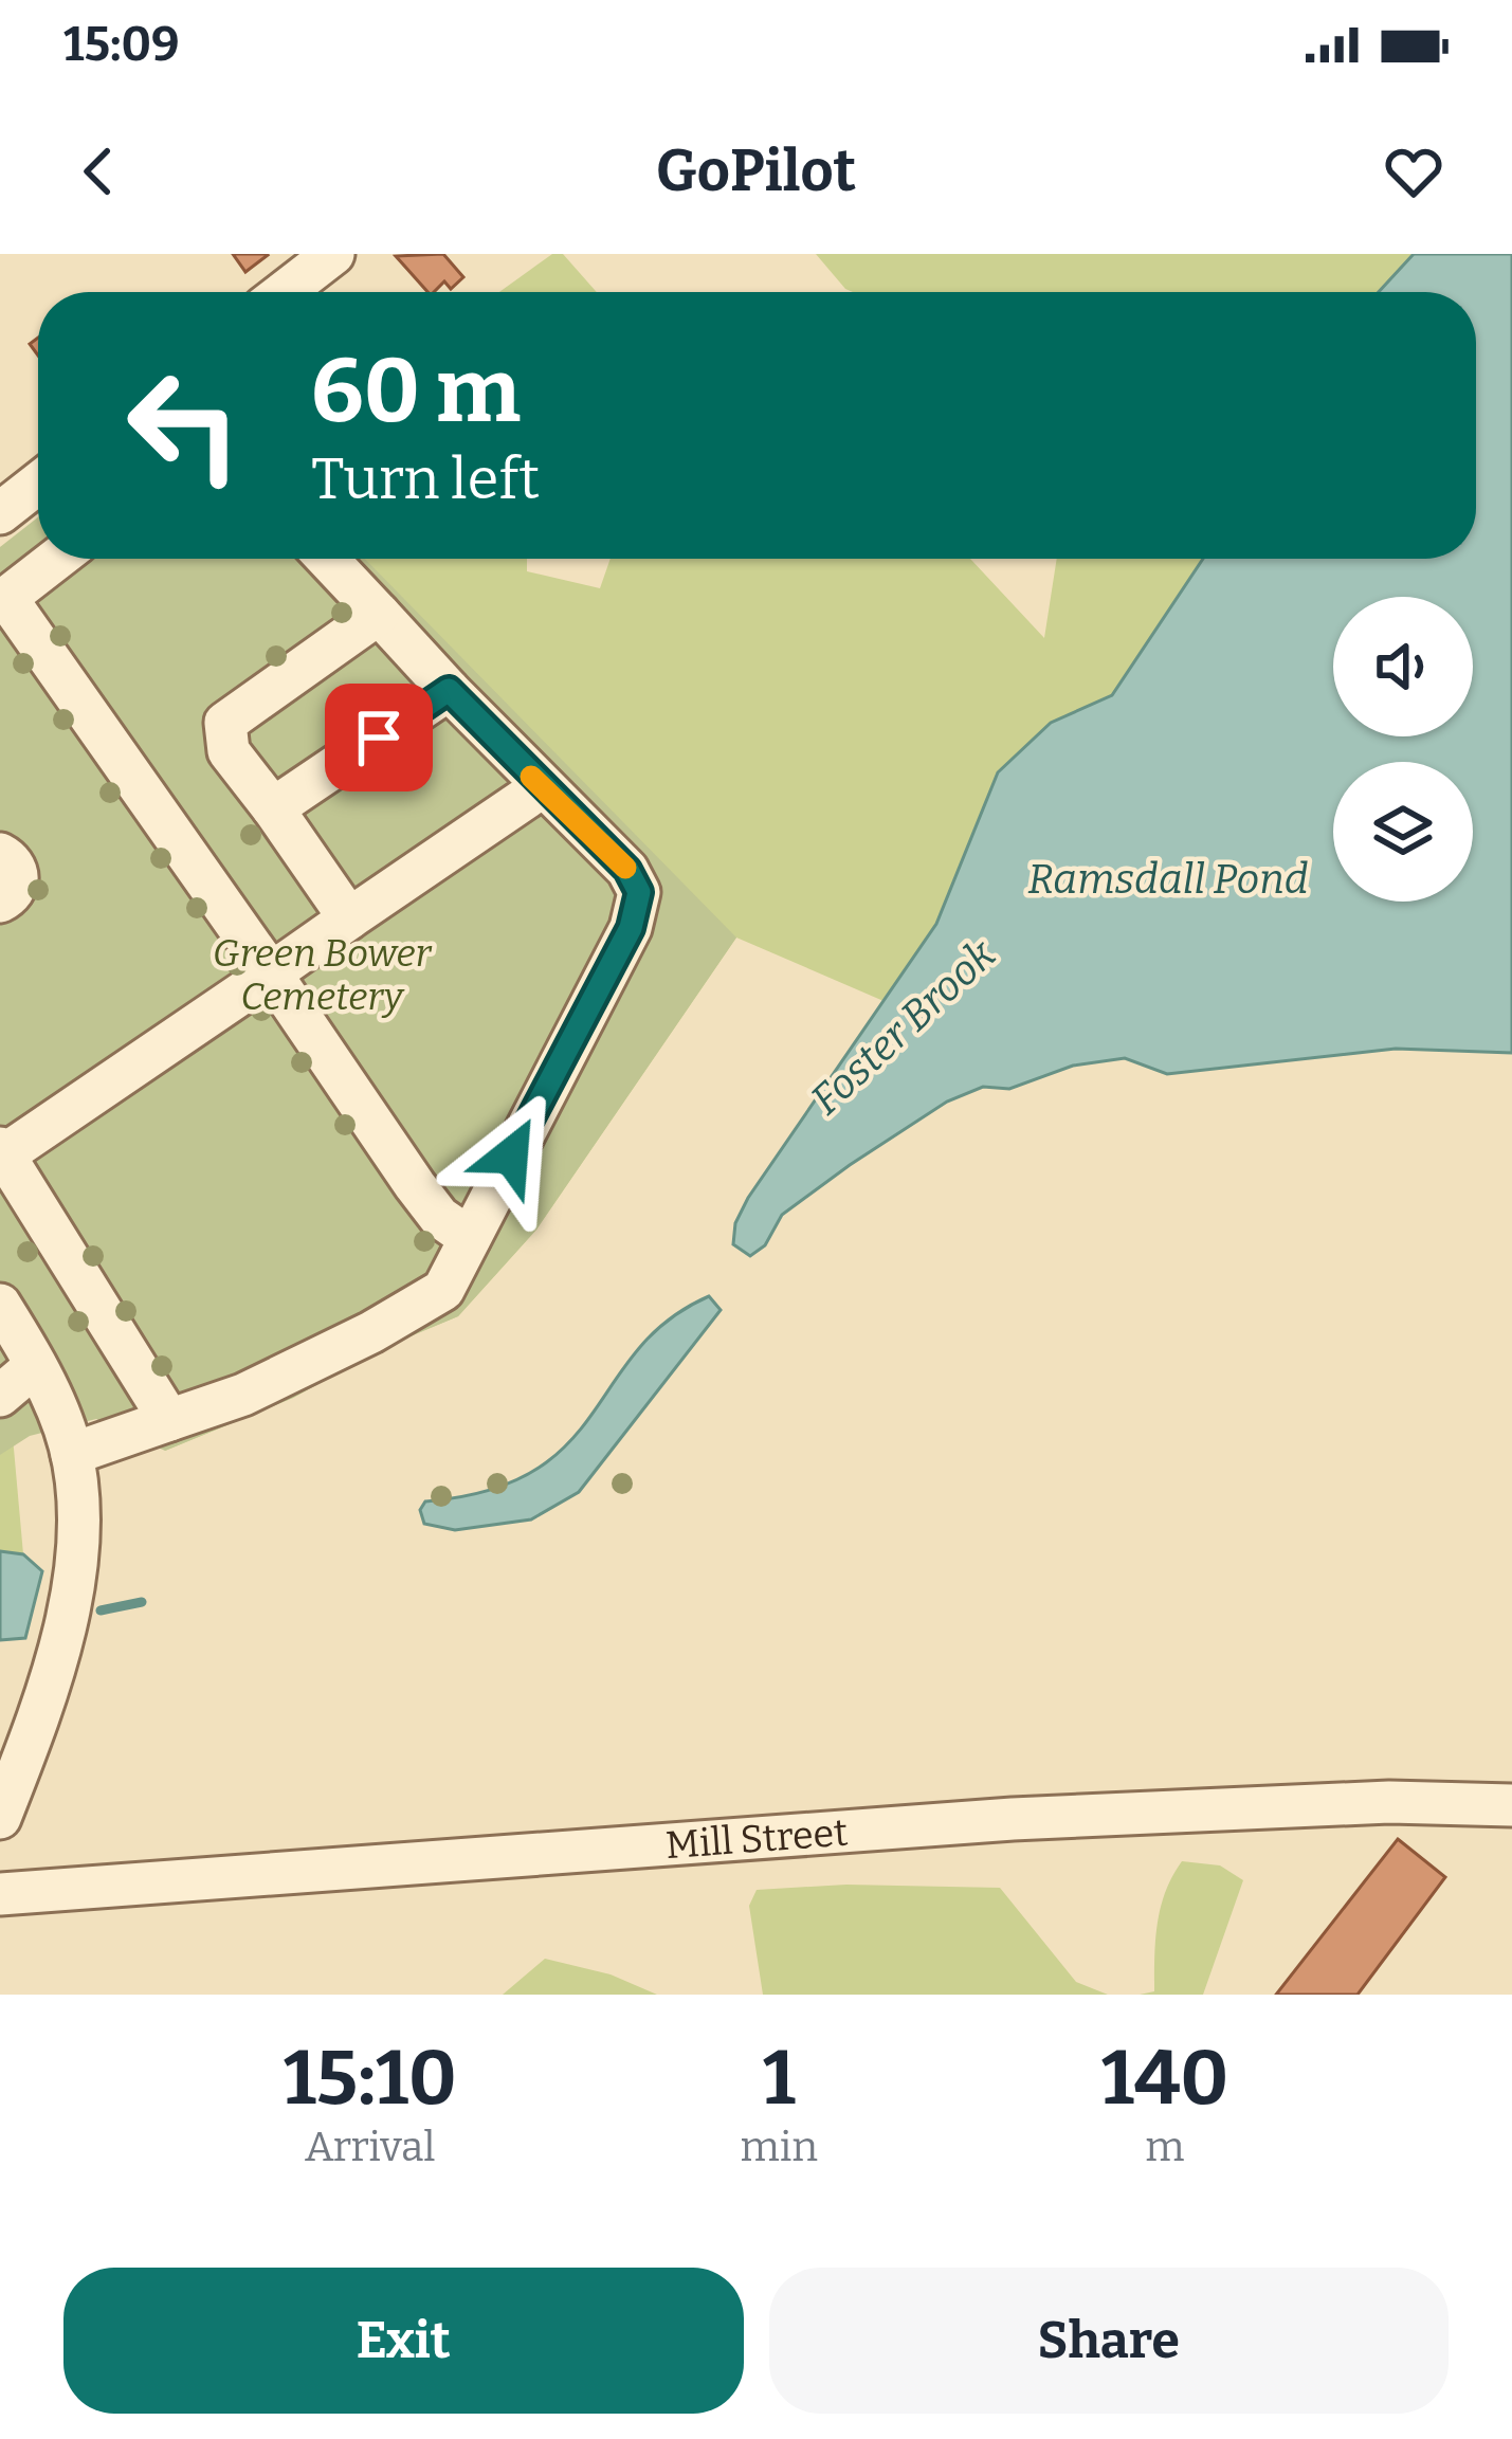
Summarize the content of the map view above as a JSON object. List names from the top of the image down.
{
  "streets": {
    "street": ["Mill Street"]
  },
  "water": ["Ramsdall Pond", "Foster Brook"],
  "parks": ["Green Bower Cemetery"],
  "page": {
    "status": "15:09",
    "header": "GoPilot",
    "turn": ["60 m", "Turn left"],
    "eta": [
      "15:10",
      "Arrival",
      "1",
      "min",
      "140",
      "m"
    ],
    "buttons": ["Exit", "Share"]
  }
}
